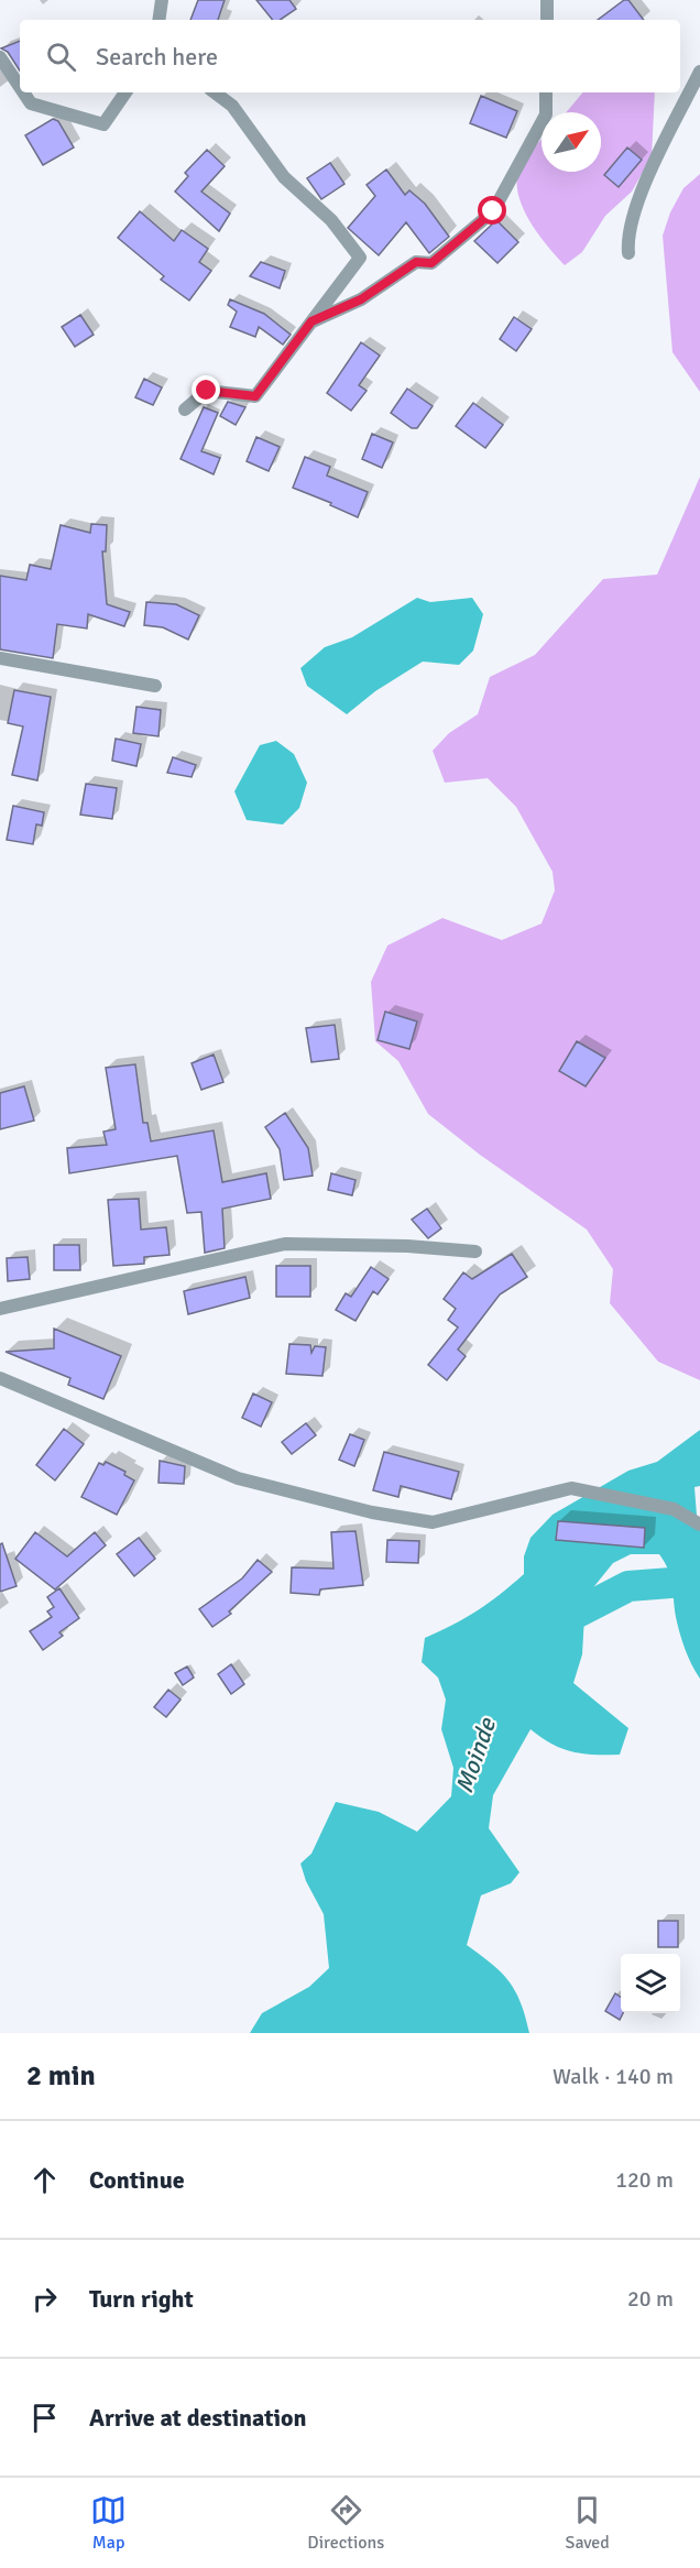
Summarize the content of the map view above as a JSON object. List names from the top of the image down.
{
  "water": ["Moinde"],
  "north": "top right",
  "page": {
    "search": "Search here",
    "heading": ["2 min", "Walk · 140 m"],
    "list": [
      ["Continue", "120 m"],
      ["Turn right", "20 m"],
      "Arrive at destination"
    ],
    "nav": ["Map", "Directions", "Saved"]
  }
}
